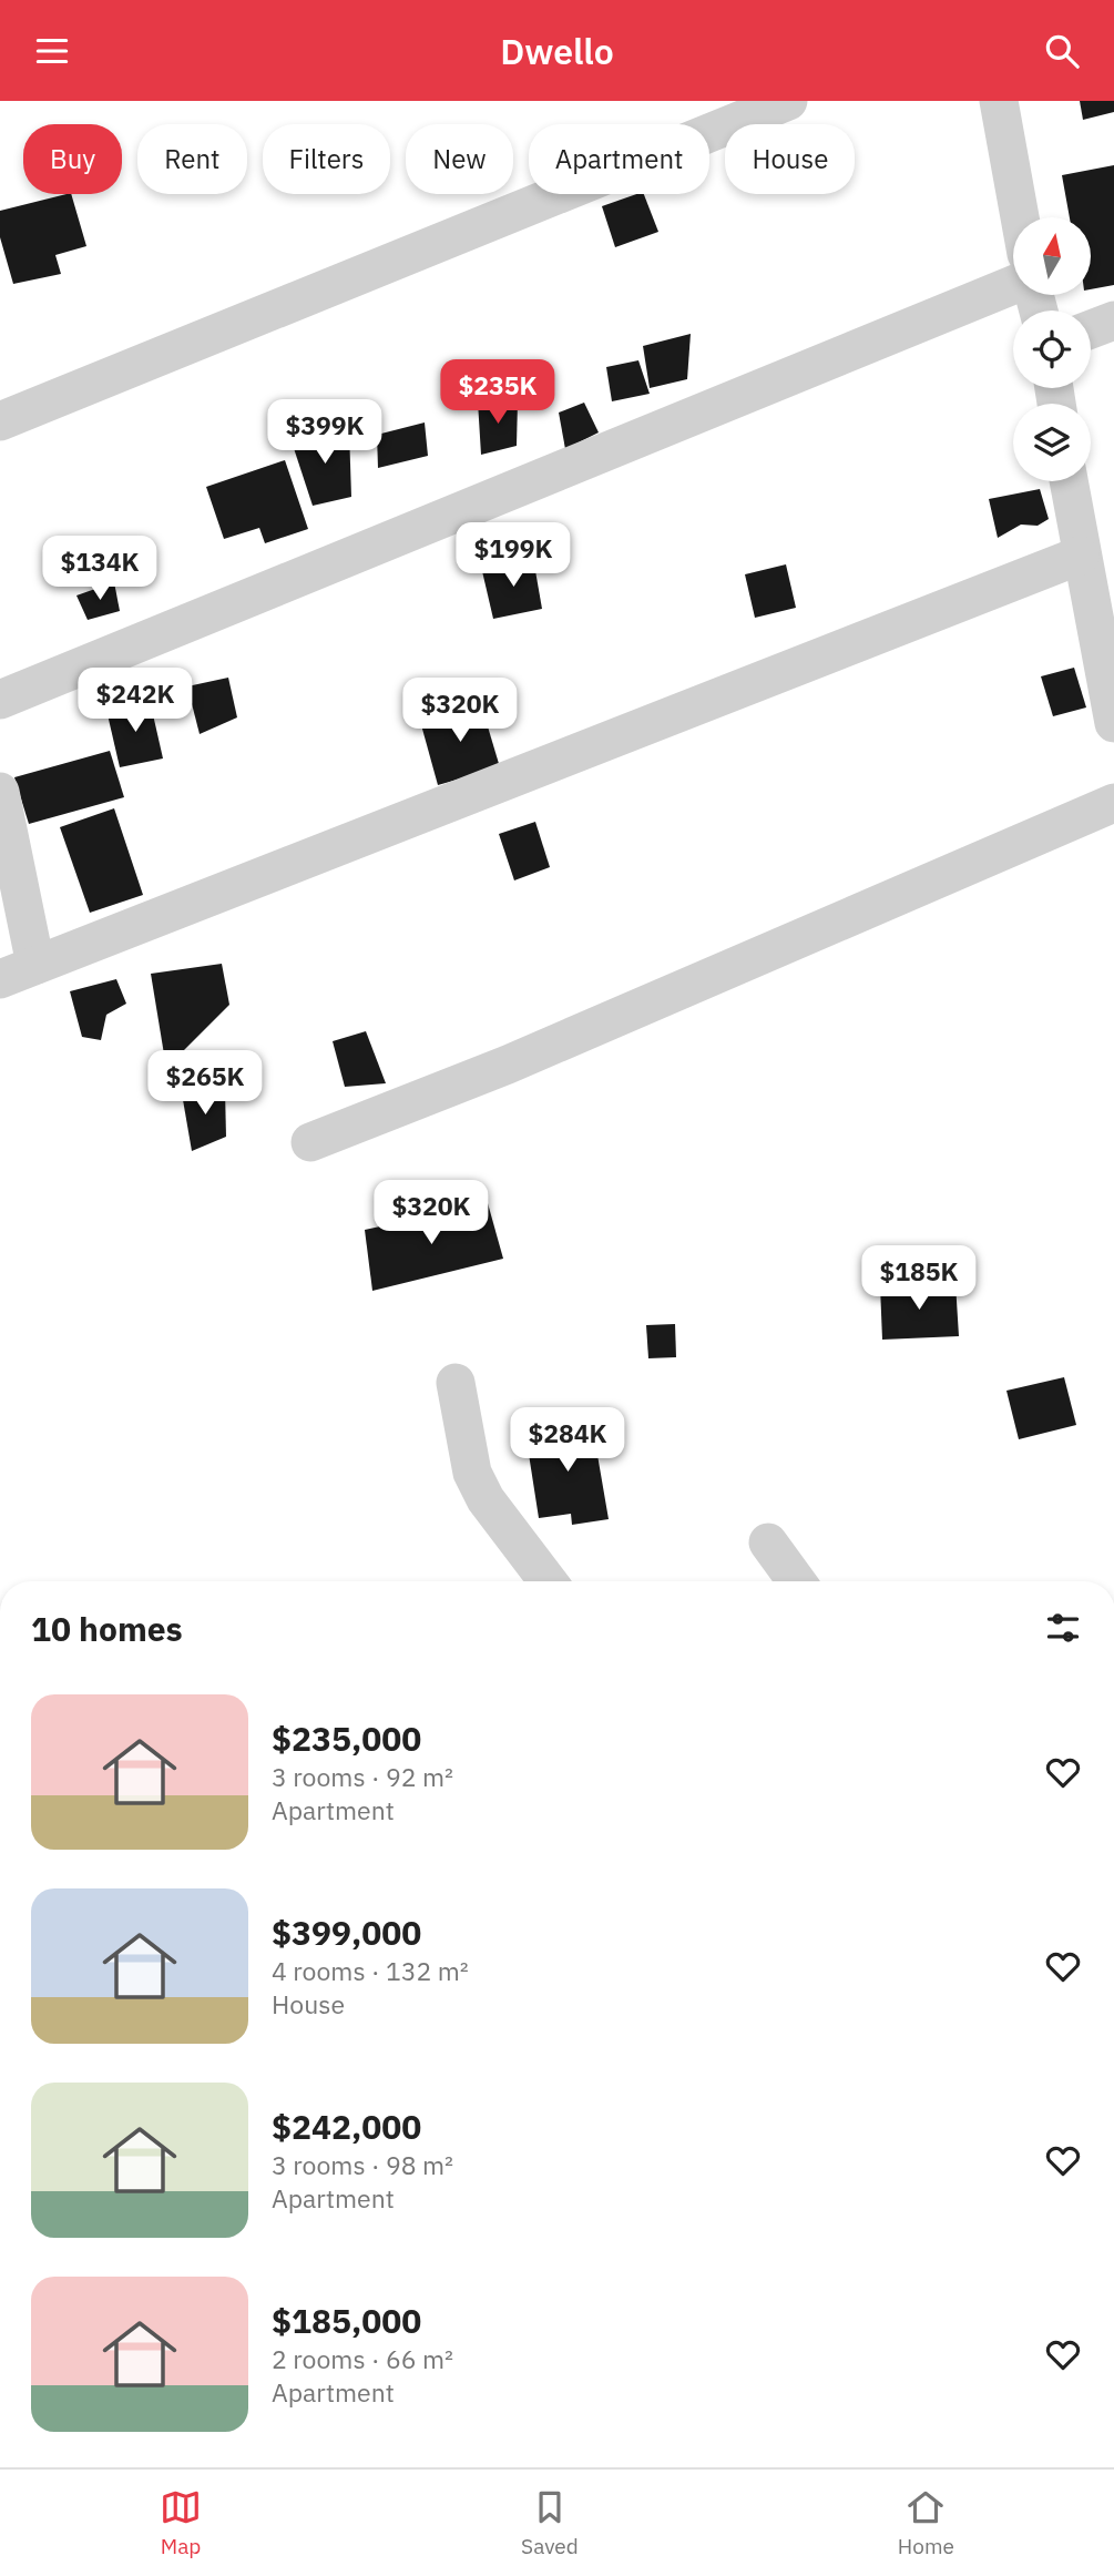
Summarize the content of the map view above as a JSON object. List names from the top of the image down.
{
  "north": "top",
  "page": {
    "header": "Dwello",
    "chip": [
      "Buy",
      "Rent",
      "Filters",
      "New",
      "Apartment",
      "House"
    ],
    "price": [
      "$235K",
      "$399K",
      "$199K",
      "$134K",
      "$242K",
      "$320K",
      "$265K",
      "$320K",
      "$185K",
      "$284K"
    ],
    "heading": "10 homes",
    "list": [
      {
        "name": "$235,000",
        "note": "3 rooms · 92 m² · Apartment"
      },
      {
        "name": "$399,000",
        "note": "4 rooms · 132 m² · House"
      },
      {
        "name": "$242,000",
        "note": "3 rooms · 98 m² · Apartment"
      },
      {
        "name": "$185,000",
        "note": "2 rooms · 66 m² · Apartment"
      }
    ],
    "tabs": ["Map", "Saved", "Home"]
  }
}
